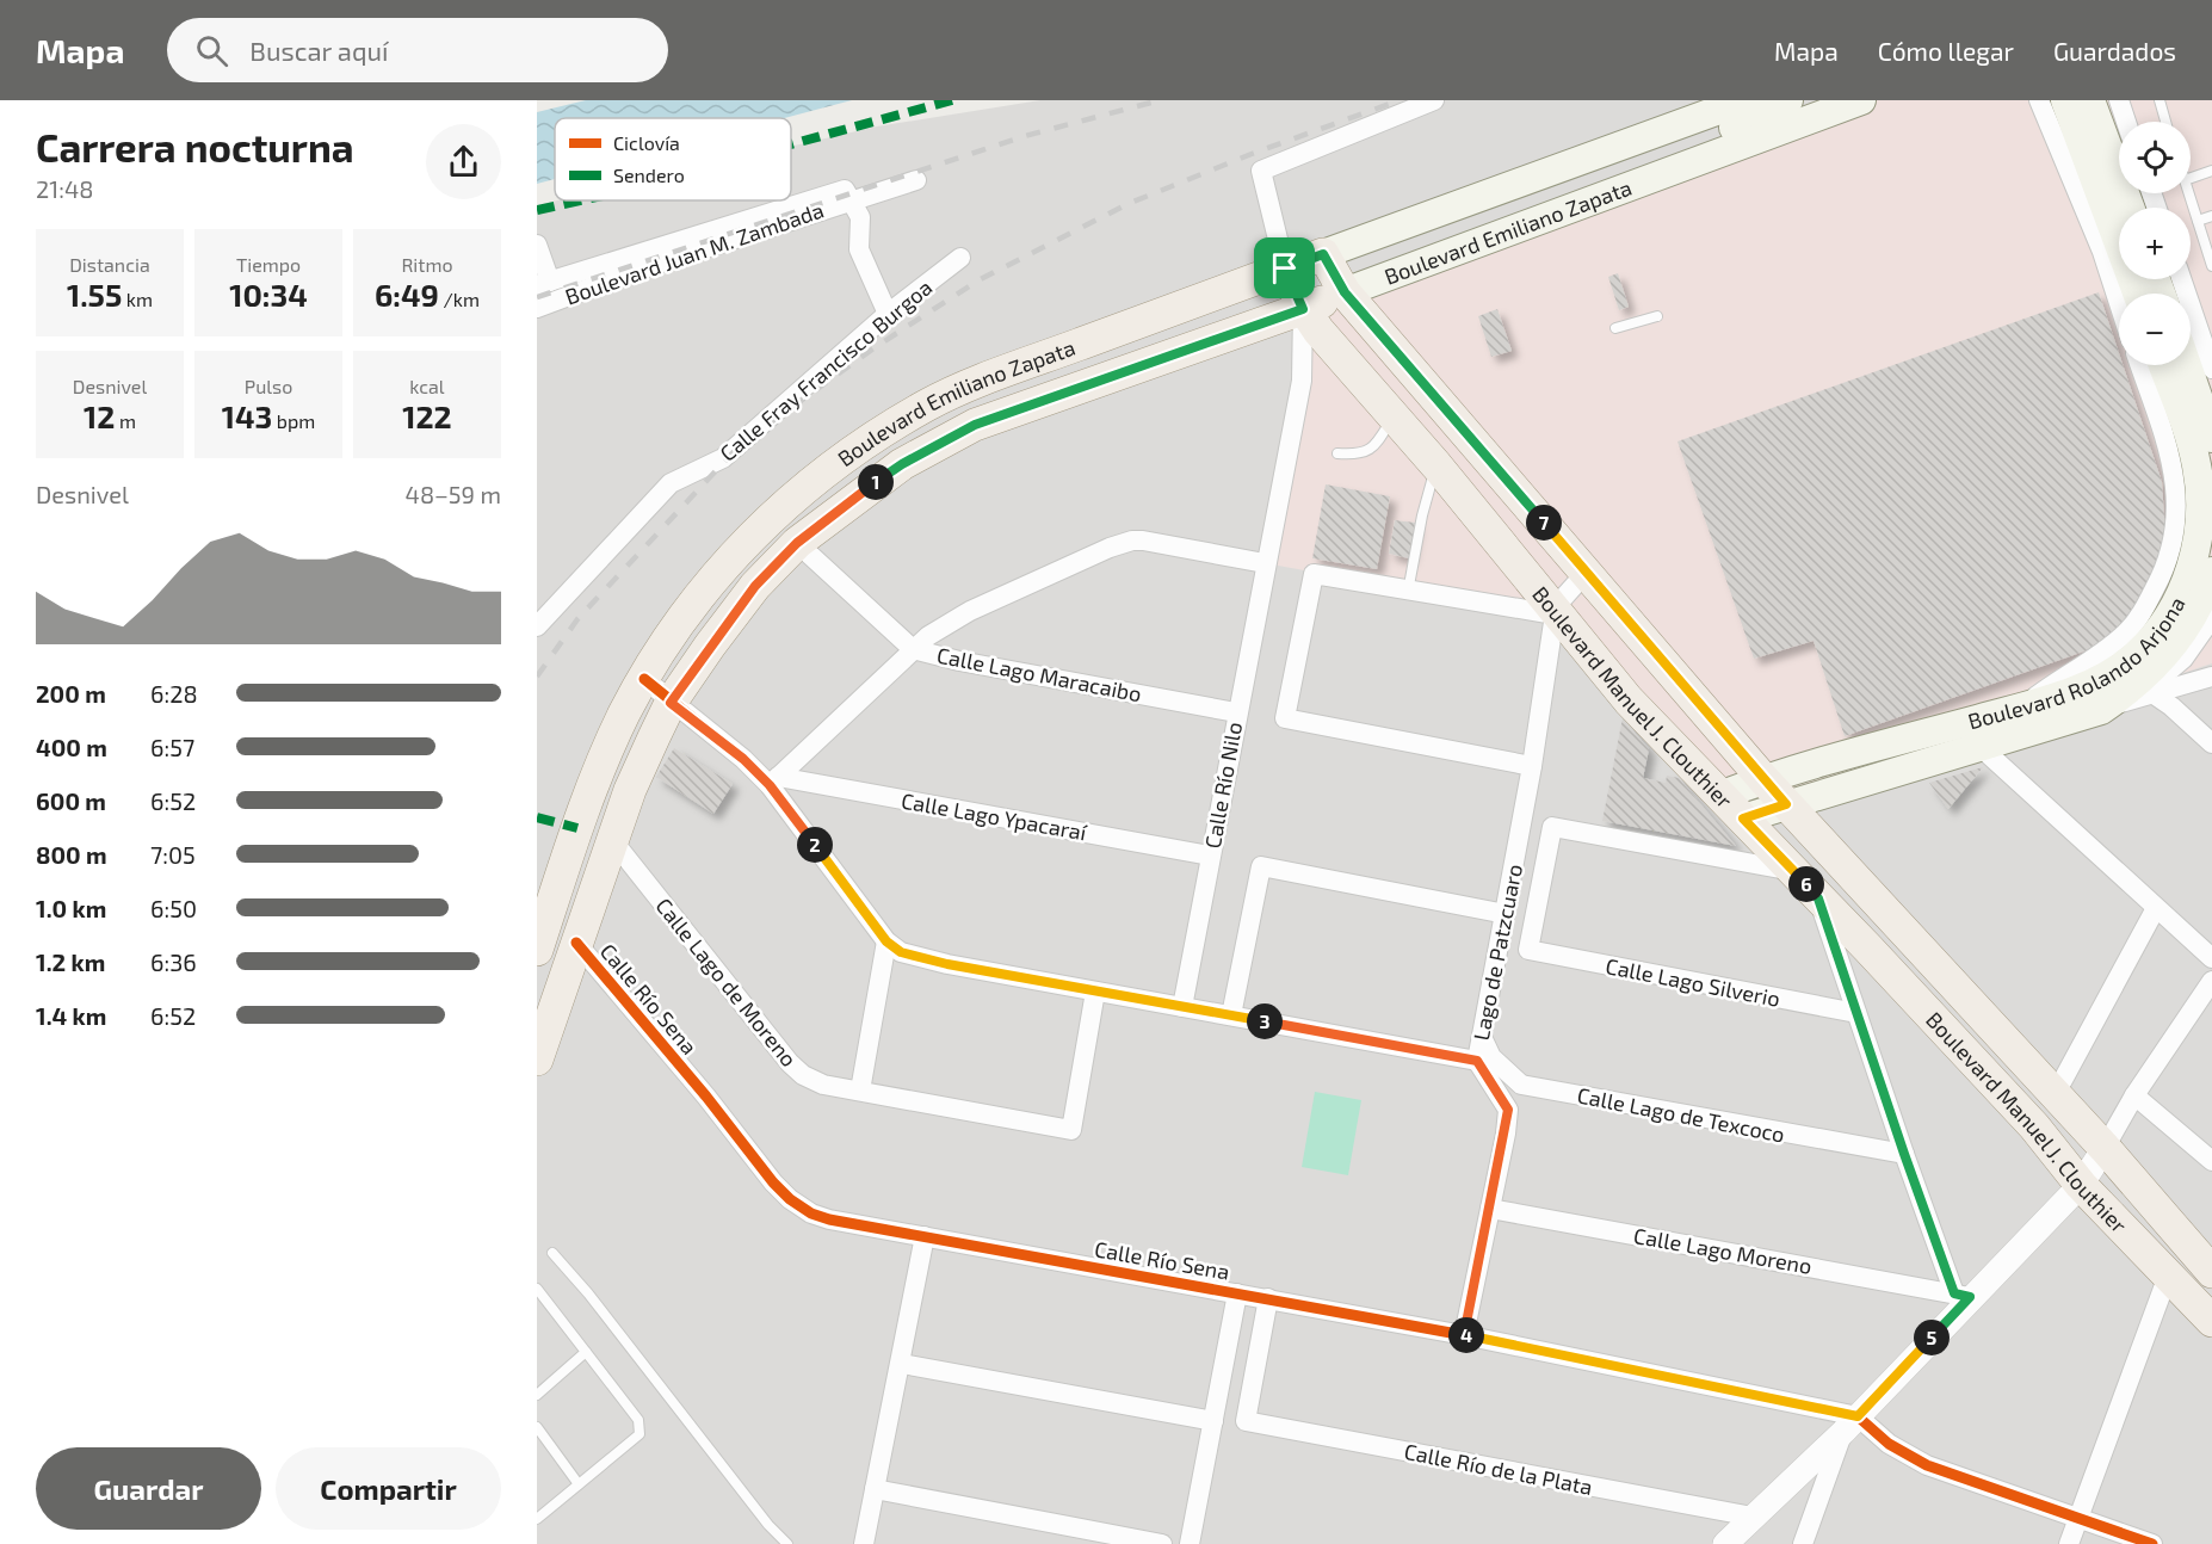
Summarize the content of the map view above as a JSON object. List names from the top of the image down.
{
  "streets": {
    "main road": ["Boulevard Emiliano Zapata", "Boulevard Rolando Arjona", "Boulevard Manuel J. Clouthier"],
    "street": [
      "Boulevard Juan M. Zambada",
      "Calle Fray Francisco Burgoa",
      "Calle Lago Maracaibo",
      "Calle Río Nilo",
      "Calle Lago Ypacaraí",
      "Lago de Patzcuaro",
      "Calle Lago de Moreno",
      "Calle Lago Silverio",
      "Calle Río Sena",
      "Calle Lago de Texcoco",
      "Calle Lago Moreno",
      "Calle Río de la Plata"
    ]
  },
  "crossings": [
    ["Boulevard Emiliano Zapata", "Calle Lago Maracaibo"],
    ["Boulevard Emiliano Zapata", "Boulevard Manuel J. Clouthier"],
    ["Boulevard Emiliano Zapata", "Calle Río Nilo"],
    ["Boulevard Emiliano Zapata", "Calle Lago de Moreno"],
    ["Boulevard Emiliano Zapata", "Calle Río Sena"],
    ["Boulevard Rolando Arjona", "Boulevard Manuel J. Clouthier"],
    ["Calle Lago Maracaibo", "Calle Río Nilo"],
    ["Boulevard Manuel J. Clouthier", "Calle Río Nilo"],
    ["Boulevard Manuel J. Clouthier", "Lago de Patzcuaro"],
    ["Calle Río Nilo", "Calle Lago Ypacaraí"],
    ["Lago de Patzcuaro", "Calle Lago Silverio"],
    ["Lago de Patzcuaro", "Calle Lago de Texcoco"],
    ["Calle Río Sena", "Calle Río de la Plata"]
  ],
  "legend": ["Ciclovía", "Sendero"],
  "page": {
    "header": "Mapa",
    "search": "Buscar aquí",
    "nav": ["Mapa", "Cómo llegar", "Guardados"],
    "heading": ["Carrera nocturna", "21:48"],
    "map_buttons": ["+", "−"],
    "stats": [
      ["Distancia", "1.55 km"],
      ["Tiempo", "10:34"],
      ["Ritmo", "6:49 /km"],
      ["Desnivel", "12 m"],
      ["Pulso", "143 bpm"],
      ["kcal", "122"]
    ],
    "pins": [
      "1",
      "7",
      "2",
      "6",
      "3",
      "4",
      "5"
    ],
    "chart": ["Desnivel", "48–59 m"],
    "list": [
      {
        "name": "200 m",
        "note": "6:28"
      },
      {
        "name": "400 m",
        "note": "6:57"
      },
      {
        "name": "600 m",
        "note": "6:52"
      },
      {
        "name": "800 m",
        "note": "7:05"
      },
      {
        "name": "1.0 km",
        "note": "6:50"
      },
      {
        "name": "1.2 km",
        "note": "6:36"
      },
      {
        "name": "1.4 km",
        "note": "6:52"
      }
    ],
    "buttons": ["Guardar", "Compartir"]
  }
}
